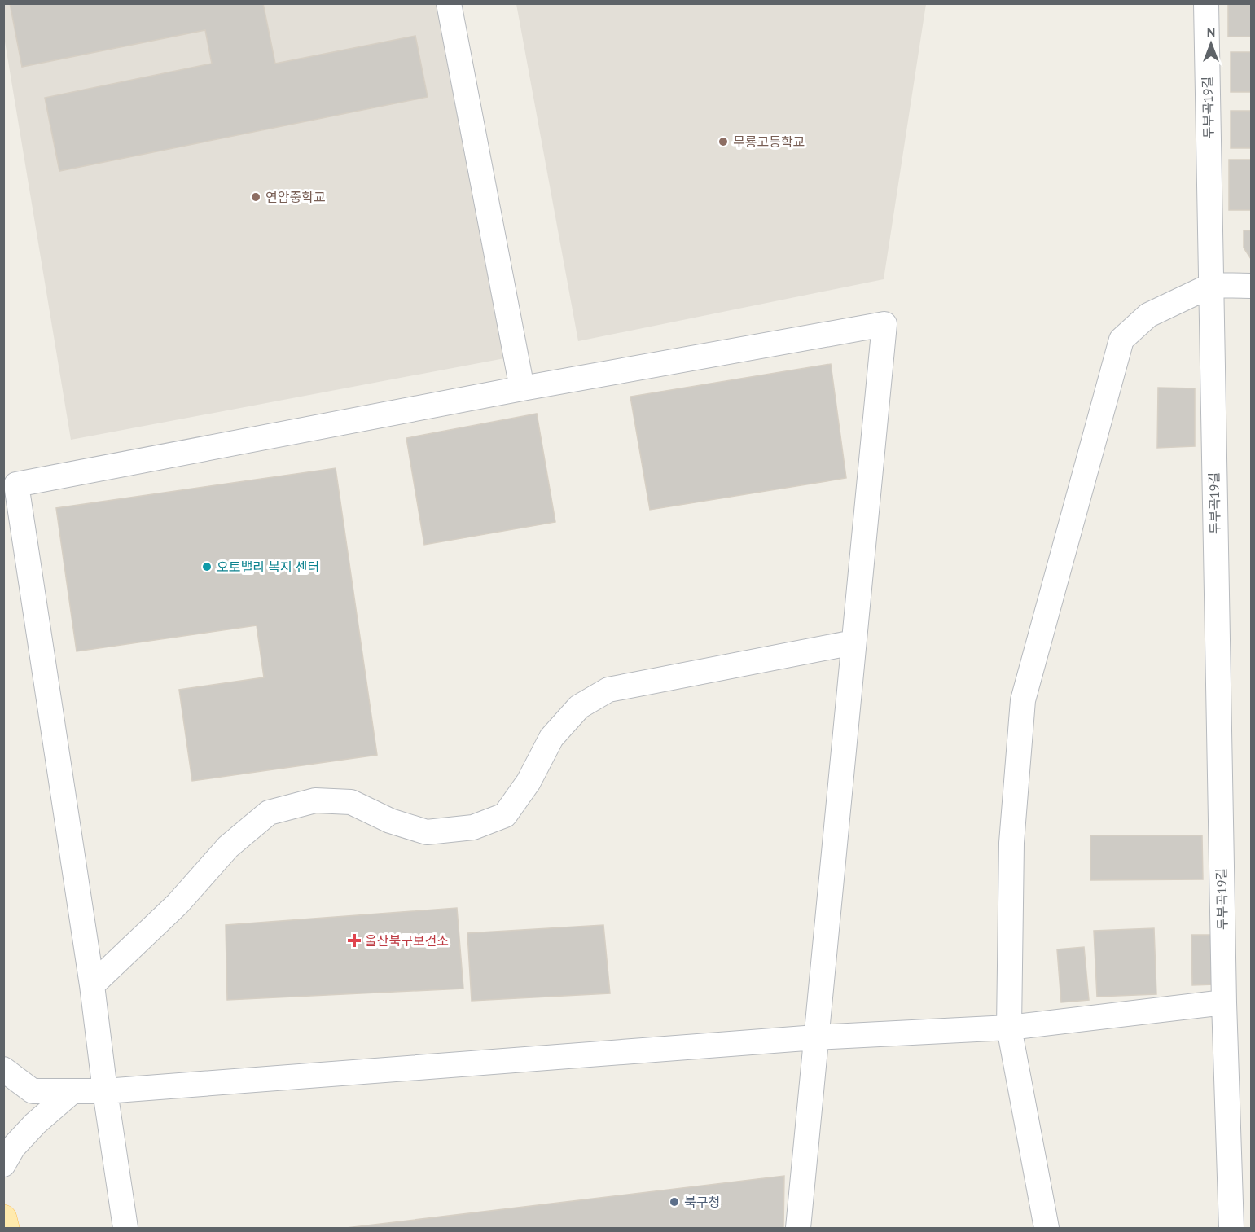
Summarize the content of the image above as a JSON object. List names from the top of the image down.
{
  "streets": {
    "street": ["두부곡19길"]
  },
  "places": {
    "other": [
      "무룡고등학교",
      "연암중학교",
      "오토밸리 복지 센터",
      "북구청"
    ],
    "health": ["울산북구보건소"]
  },
  "north": "top"
}
